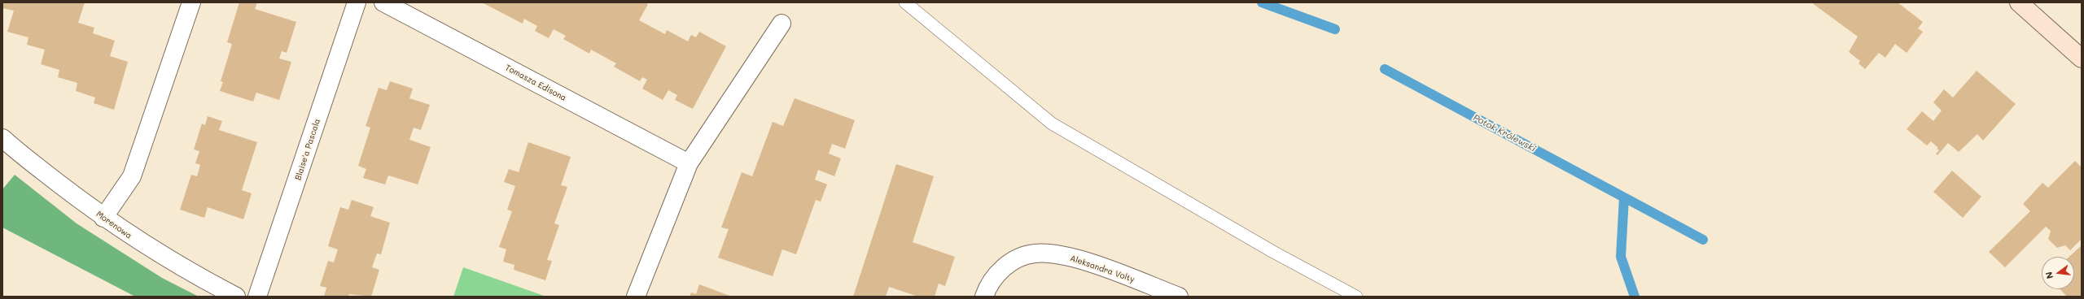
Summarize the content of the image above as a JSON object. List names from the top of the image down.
{
  "streets": {
    "street": [
      "Tomasza Edisona",
      "Blaise'a Pascala",
      "Morenowa",
      "Aleksandra Volty"
    ]
  },
  "water": ["Potok Królewski"],
  "north": "left"
}
